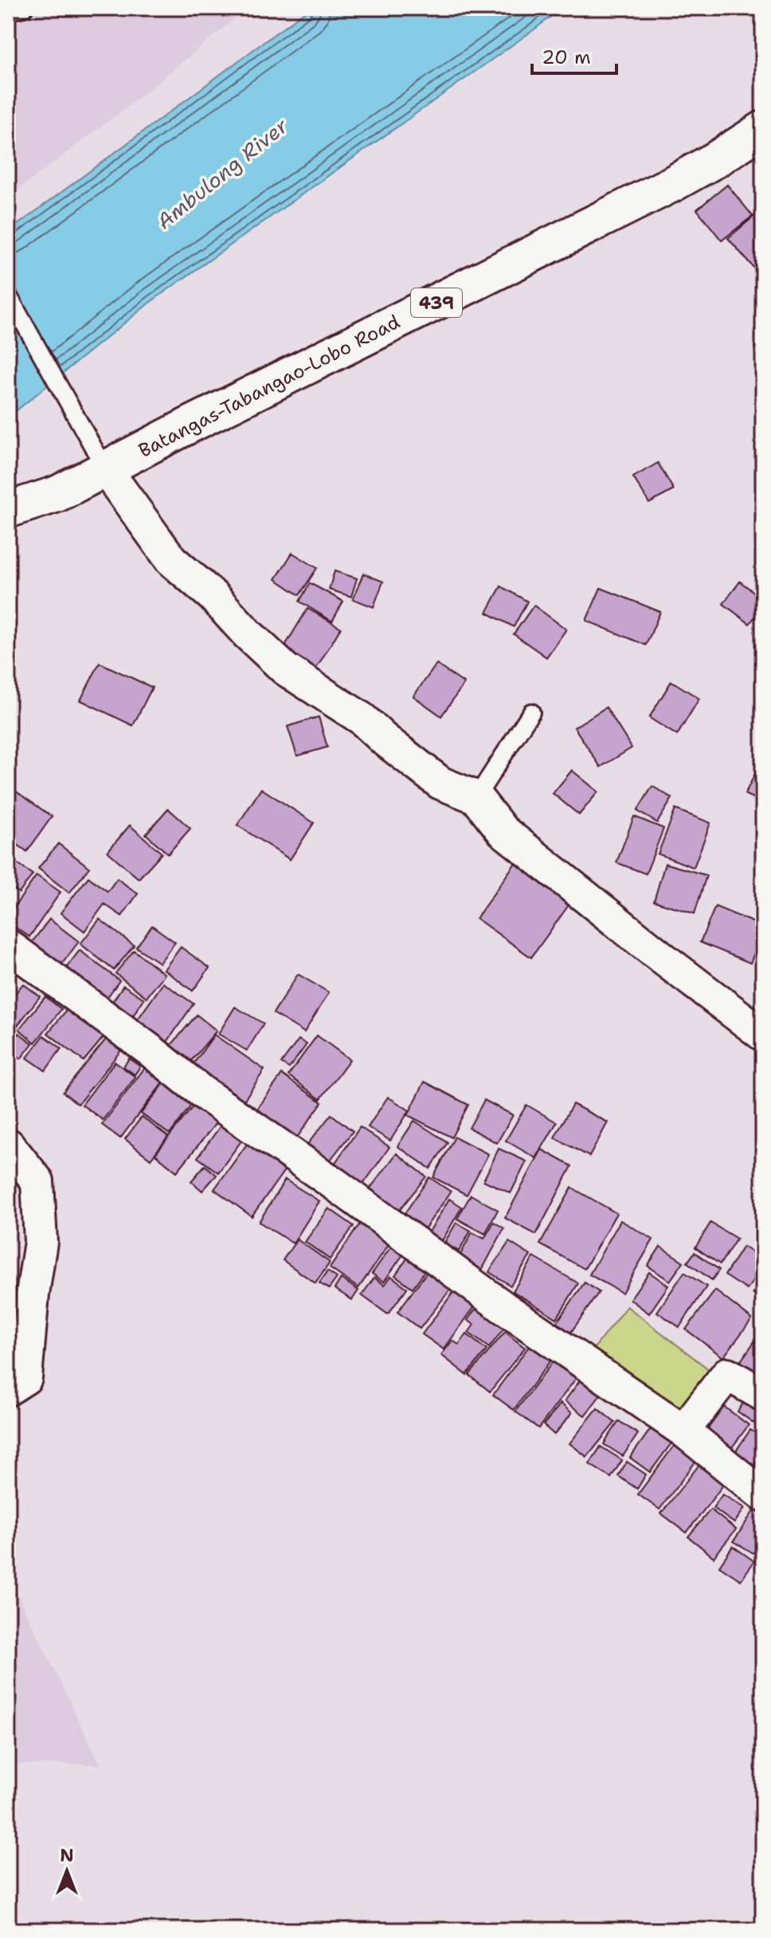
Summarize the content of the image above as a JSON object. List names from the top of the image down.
{
  "streets": {
    "main road": ["439", "Batangas-Tabangao-Lobo Road"]
  },
  "water": ["Ambulong River"],
  "scale_bar": "20 m",
  "north": "top"
}
